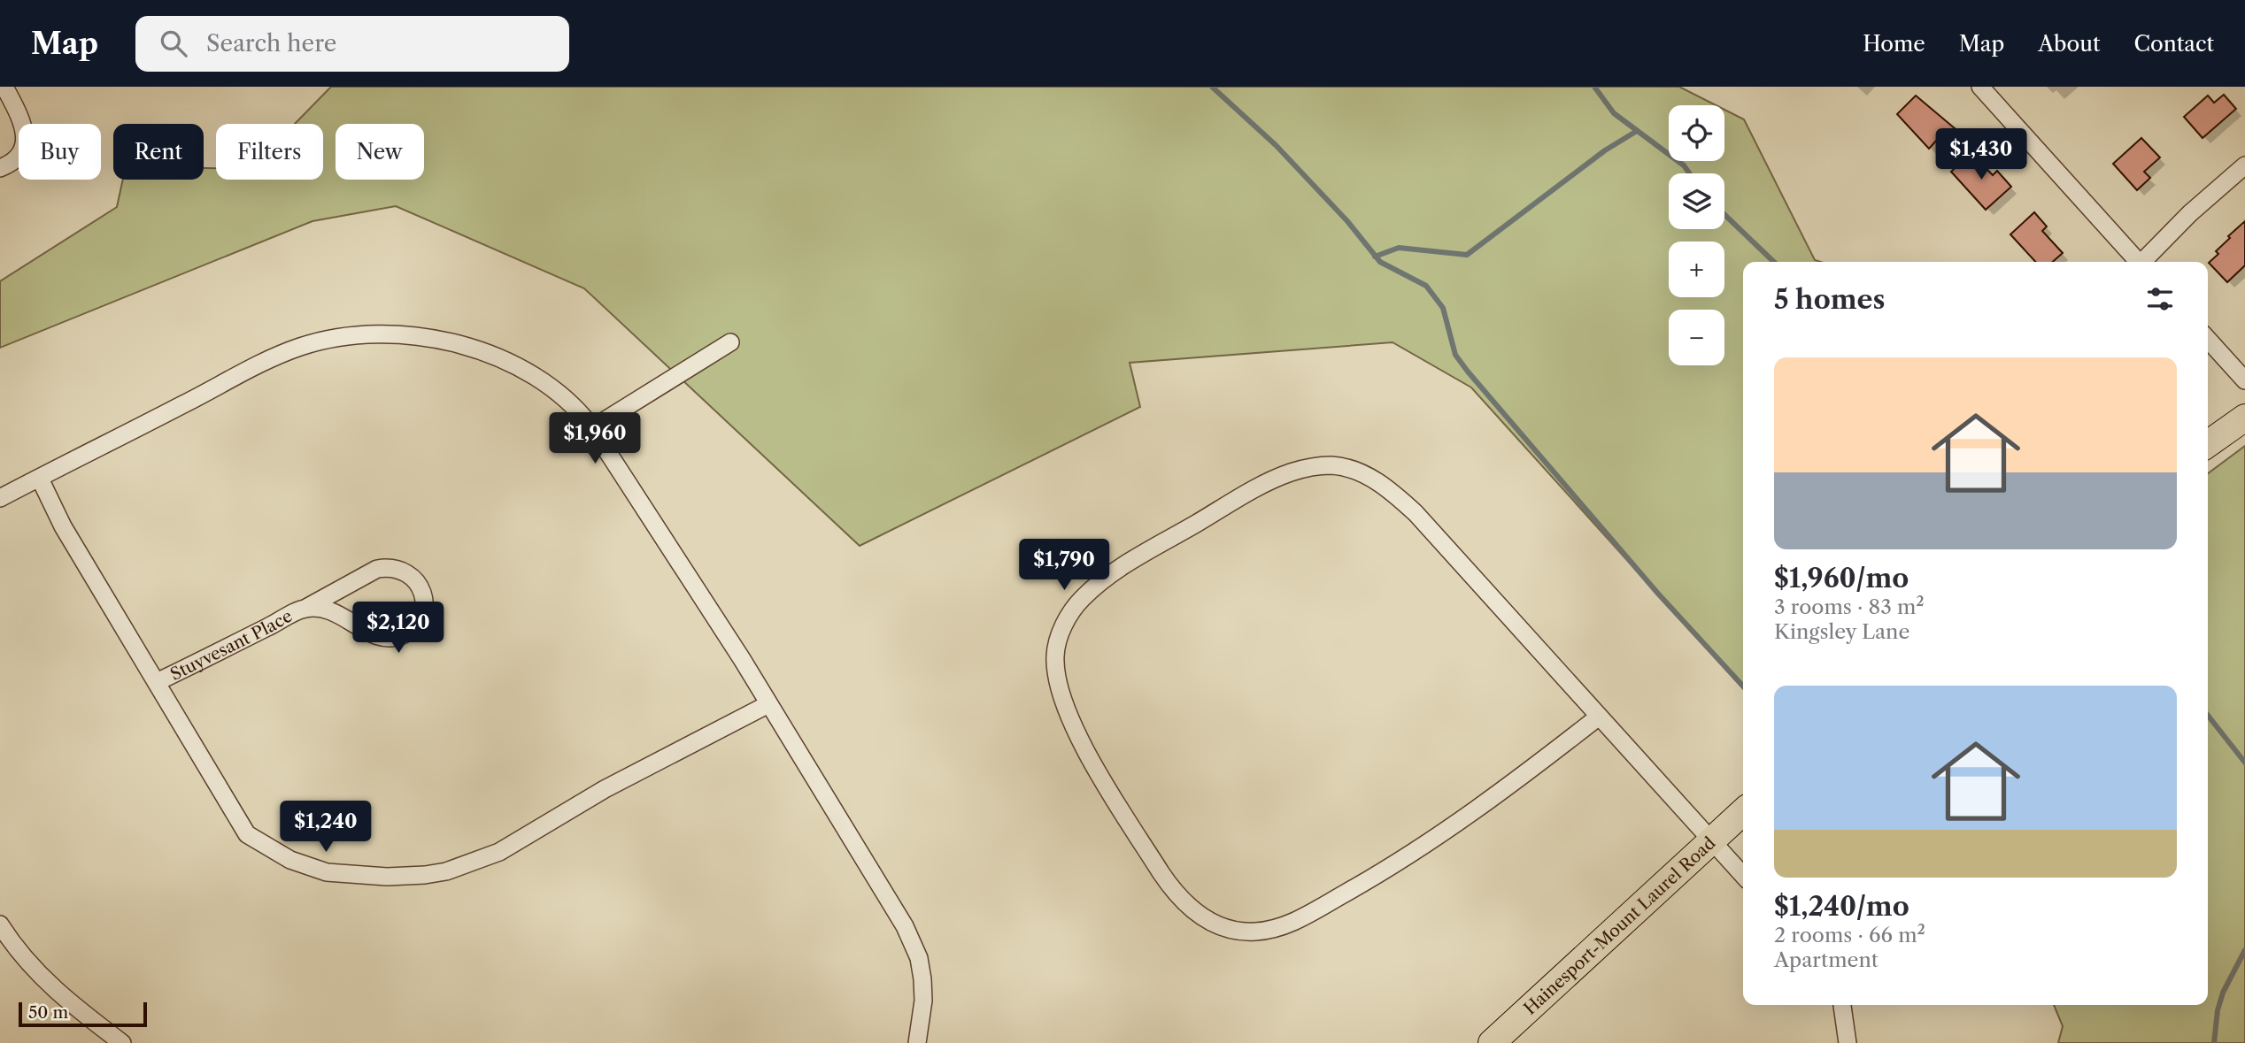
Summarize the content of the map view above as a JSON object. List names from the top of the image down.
{
  "streets": {
    "main road": ["Hainesport-Mount Laurel Road"],
    "street": ["Stuyvesant Place"]
  },
  "scale_bar": "50 m",
  "page": {
    "header": "Map",
    "search": "Search here",
    "nav": [
      "Home",
      "Map",
      "About",
      "Contact"
    ],
    "map_buttons": ["+", "−"],
    "chip": [
      "Buy",
      "Rent",
      "Filters",
      "New"
    ],
    "price": [
      "$1,430",
      "$1,960",
      "$1,790",
      "$2,120",
      "$1,240"
    ],
    "heading": "5 homes",
    "list": [
      {
        "name": "$1,960/mo",
        "note": "3 rooms · 83 m² · Kingsley Lane"
      },
      {
        "name": "$1,240/mo",
        "note": "2 rooms · 66 m² · Apartment"
      }
    ],
    "scale": "50 m"
  }
}
